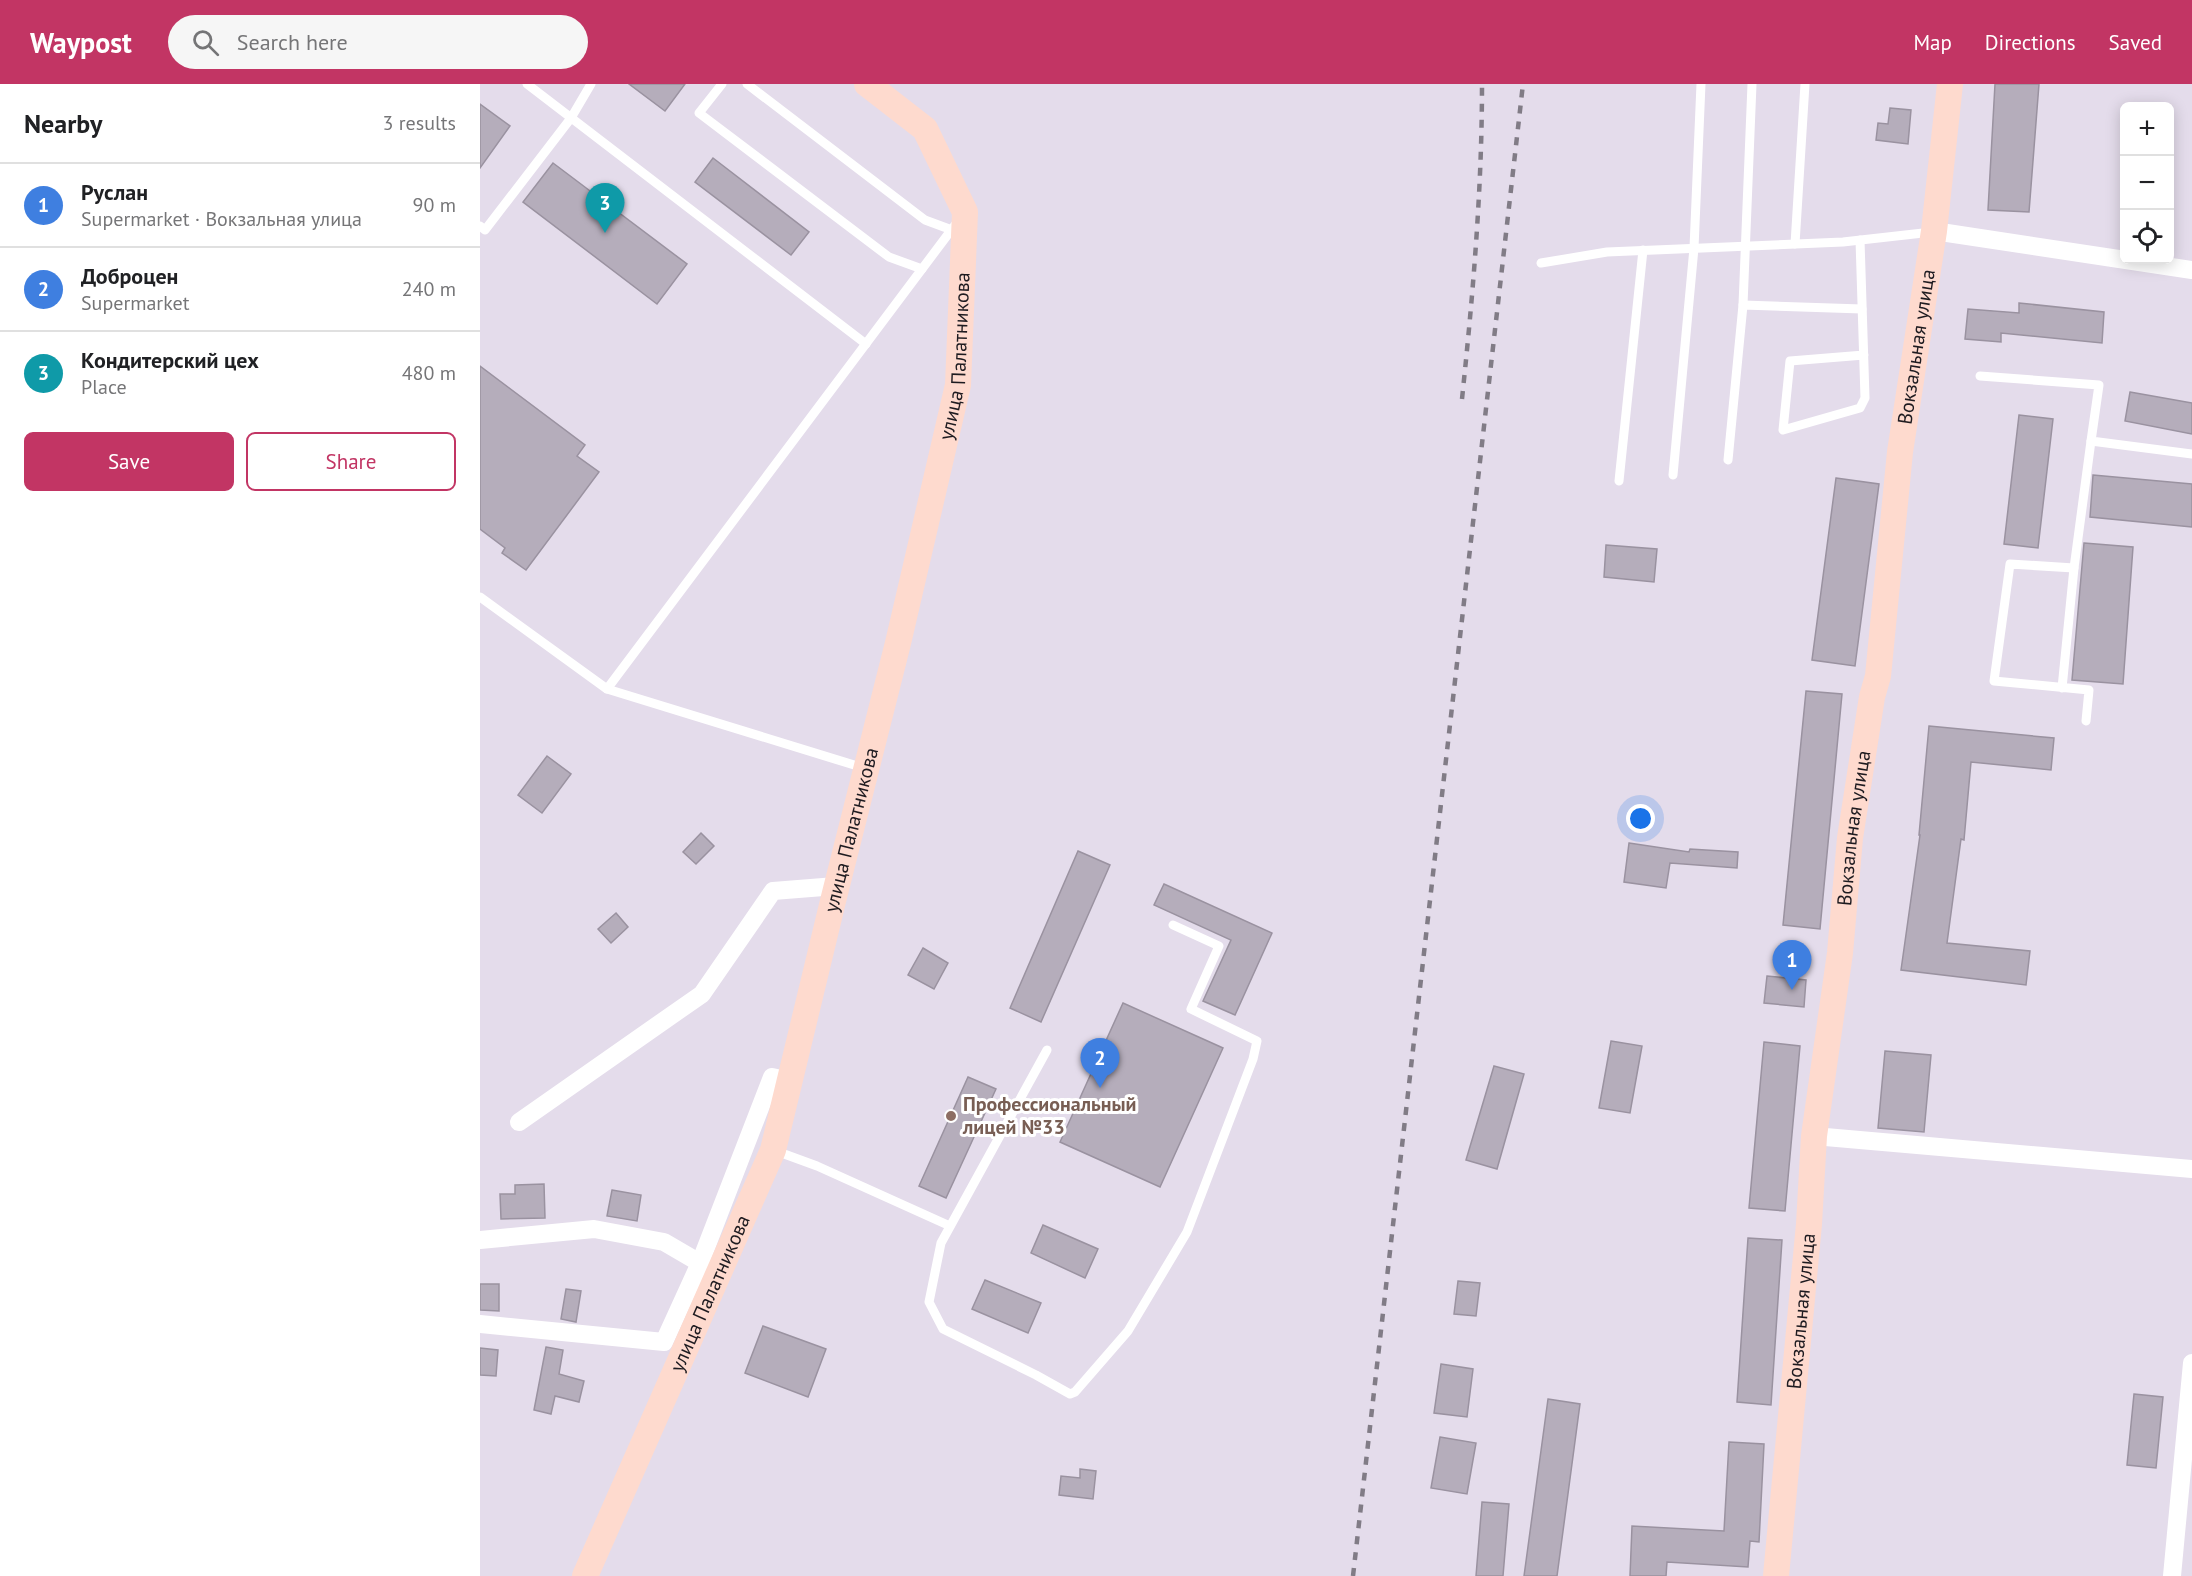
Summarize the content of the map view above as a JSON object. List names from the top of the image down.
{
  "streets": {
    "street": ["Вокзальная улица", "улица Палатникова"]
  },
  "places": ["Профессиональный лицей №33"],
  "page": {
    "header": "Waypost",
    "search": "Search here",
    "nav": ["Map", "Directions", "Saved"],
    "heading": ["Nearby", "3 results"],
    "map_buttons": ["+", "−"],
    "list": [
      {
        "mark": "1",
        "name": "Руслан",
        "note": "Supermarket · Вокзальная улица",
        "value": "90 m"
      },
      {
        "mark": "2",
        "name": "Доброцен",
        "note": "Supermarket",
        "value": "240 m"
      },
      {
        "mark": "3",
        "name": "Кондитерский цех",
        "note": "Place",
        "value": "480 m"
      }
    ],
    "pins": ["3", "1", "2"],
    "buttons": ["Save", "Share"]
  }
}
